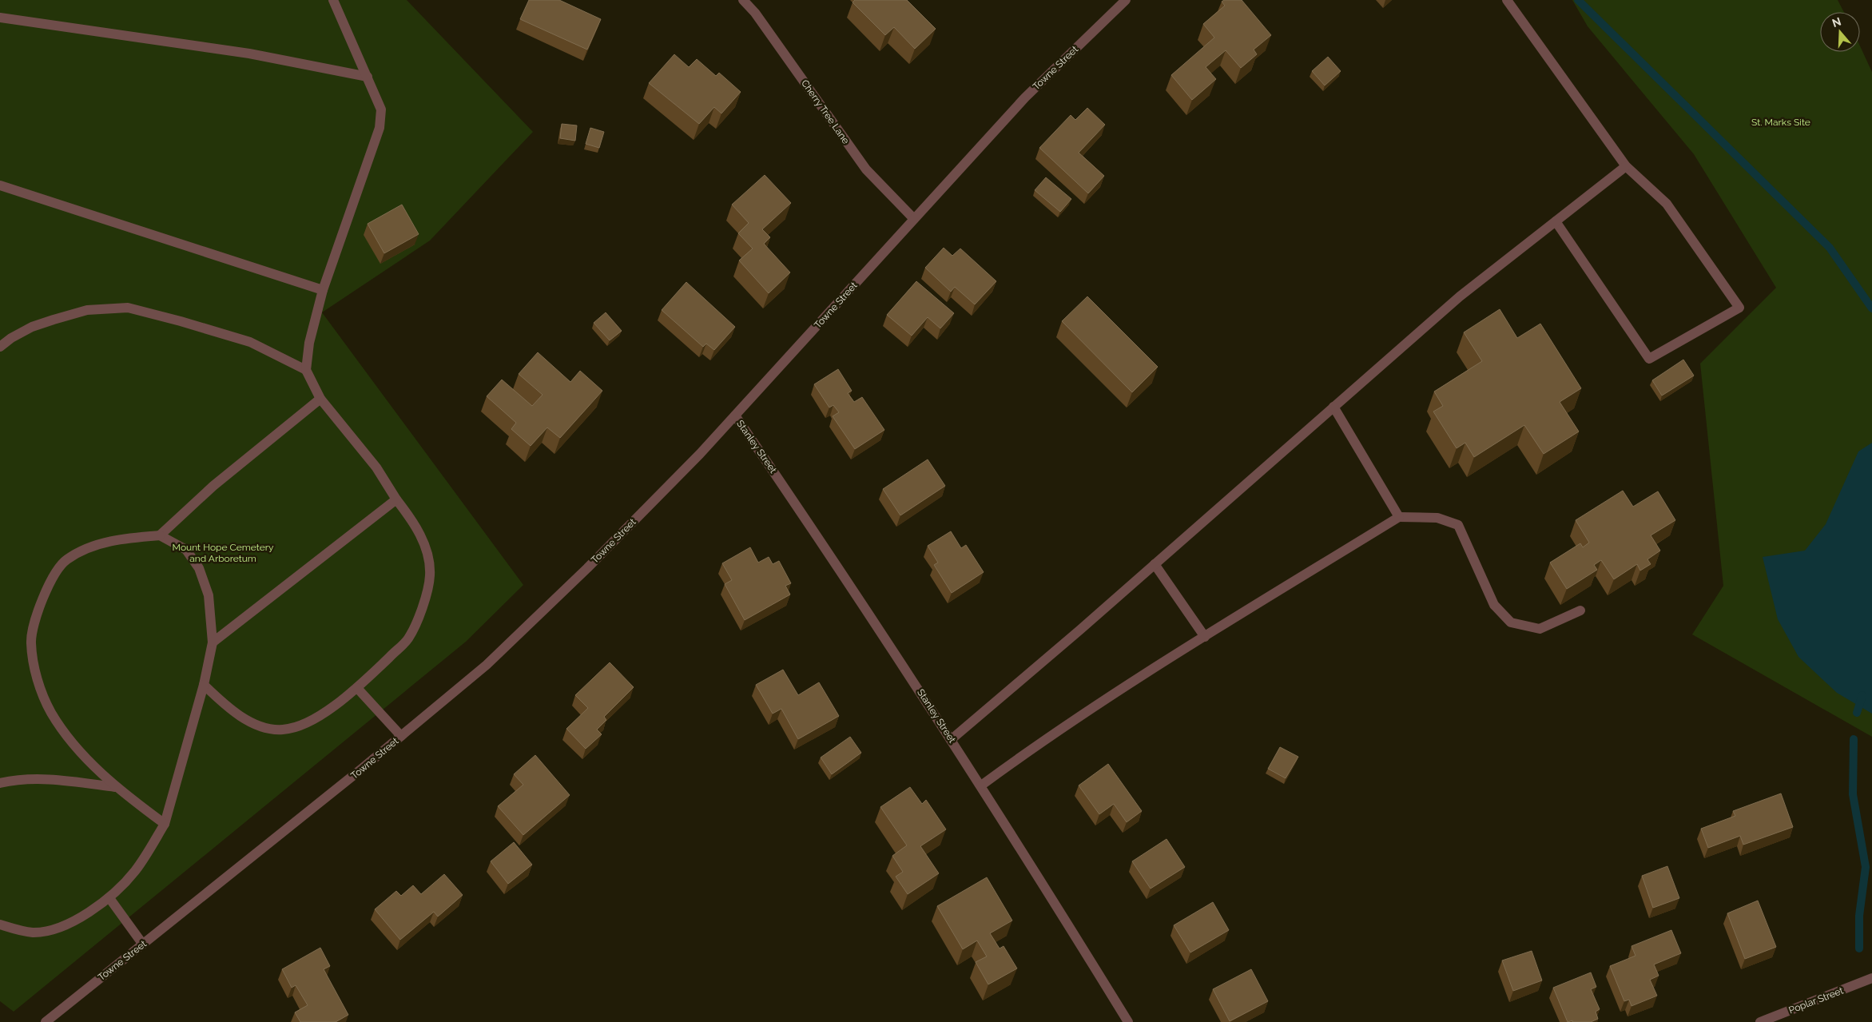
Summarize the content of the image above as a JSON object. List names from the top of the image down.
{
  "streets": {
    "street": [
      "Towne Street",
      "Cherry Tree Lane",
      "Stanley Street",
      "Poplar Street"
    ]
  },
  "crossings": [
    ["Towne Street", "Cherry Tree Lane"],
    ["Towne Street", "Stanley Street"]
  ],
  "parks": ["St. Marks Site", "Mount Hope Cemetery and Arboretum"],
  "north": "top"
}
